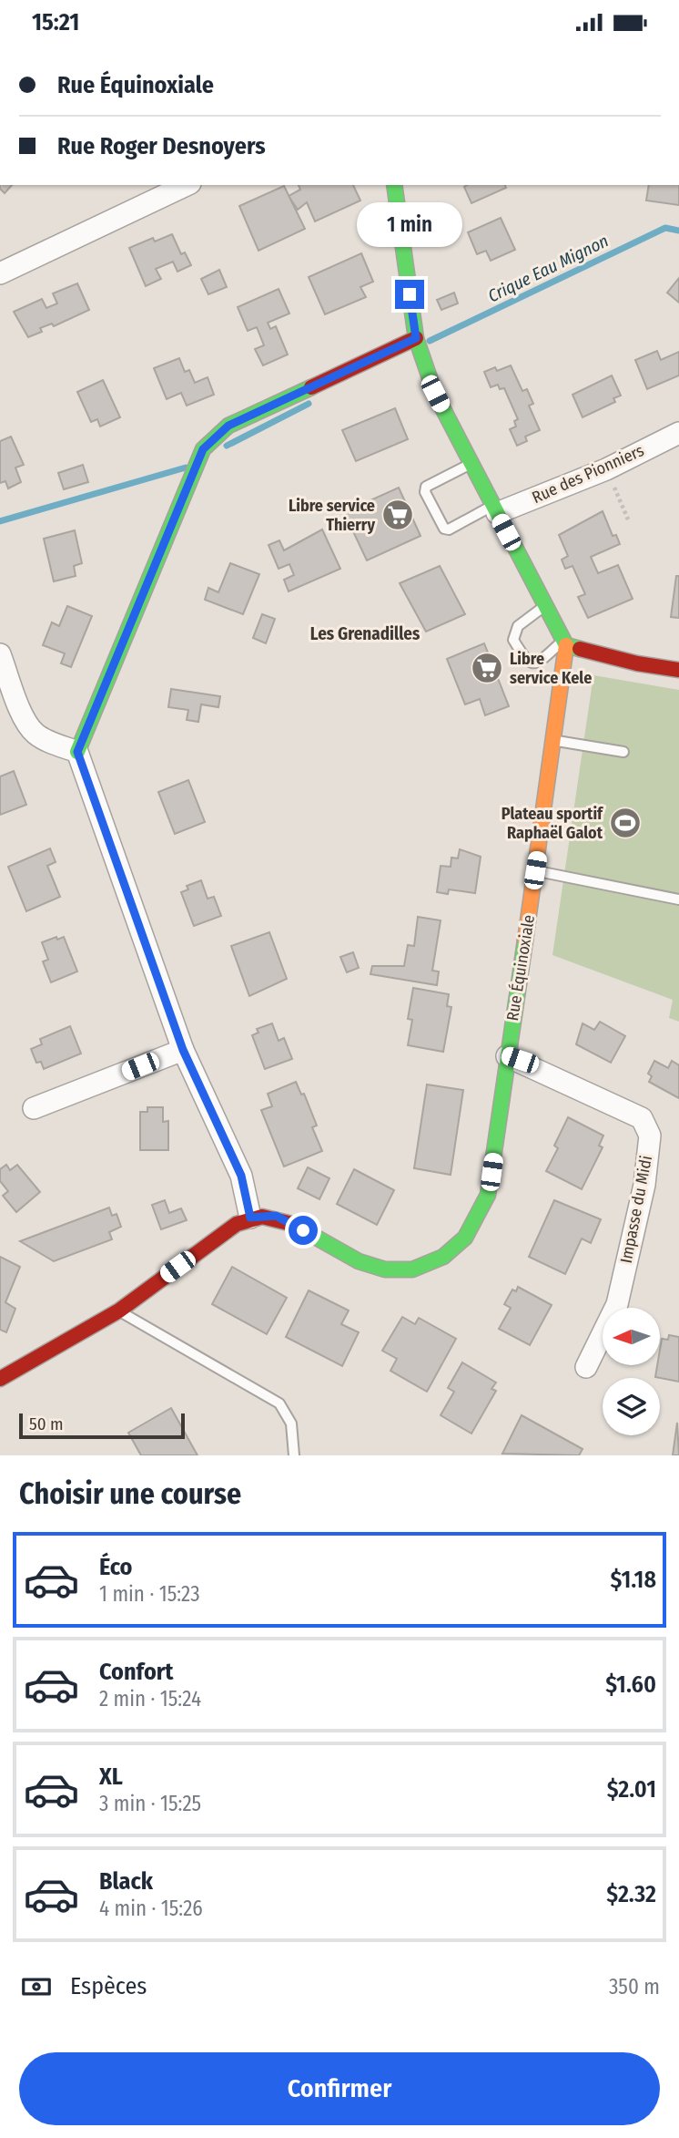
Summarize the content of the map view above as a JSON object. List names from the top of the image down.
{
  "streets": {
    "street": ["Rue des Pionniers", "Rue Équinoxiale", "Impasse du Midi"]
  },
  "crossings": [
    ["Rue Équinoxiale", "Impasse du Midi"]
  ],
  "districts": ["Les Grenadilles"],
  "water": ["Crique Eau Mignon"],
  "places": {
    "supermarket": ["Libre service Thierry", "Libre service Kele"],
    "sports": ["Plateau sportif Raphaël Galot"]
  },
  "scale_bar": "50 m",
  "north": "left",
  "page": {
    "status": "15:21",
    "banner": ["Rue Équinoxiale", "Rue Roger Desnoyers"],
    "bubble": "1 min",
    "scale": "50 m",
    "heading": "Choisir une course",
    "list": [
      {
        "name": "Éco",
        "note": "1 min · 15:23",
        "value": "$1.18"
      },
      {
        "name": "Confort",
        "note": "2 min · 15:24",
        "value": "$1.60"
      },
      {
        "name": "XL",
        "note": "3 min · 15:25",
        "value": "$2.01"
      },
      {
        "name": "Black",
        "note": "4 min · 15:26",
        "value": "$2.32"
      }
    ],
    "pay": ["Espèces", "350 m"],
    "buttons": "Confirmer"
  }
}
